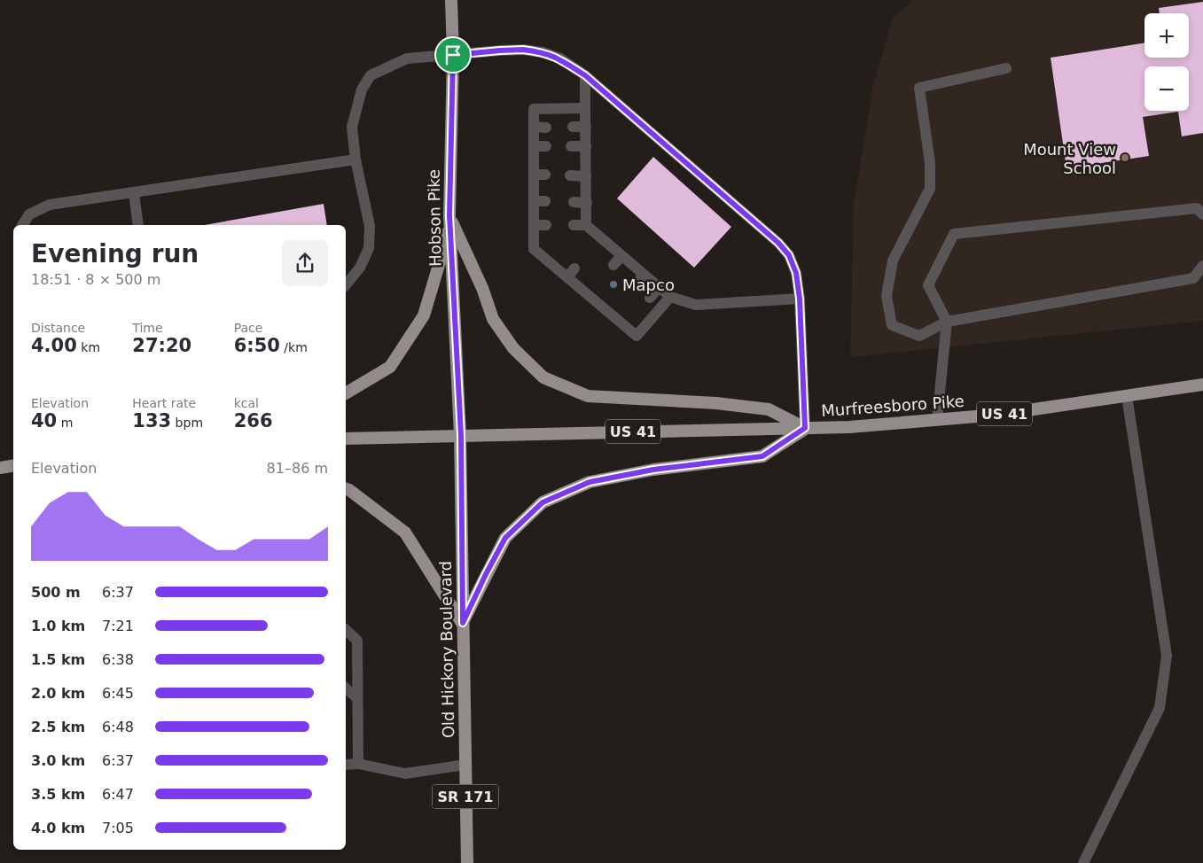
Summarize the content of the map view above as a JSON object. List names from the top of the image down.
{
  "streets": {
    "main road": [
      "Hobson Pike",
      "Murfreesboro Pike",
      "US 41",
      "Old Hickory Boulevard",
      "SR 171"
    ]
  },
  "crossings": [
    ["Hobson Pike", "Murfreesboro Pike"],
    ["Hobson Pike", "Old Hickory Boulevard"],
    ["Murfreesboro Pike", "Old Hickory Boulevard"]
  ],
  "places": ["Mount View School", "Mapco"],
  "page": {
    "map_buttons": ["+", "−"],
    "heading": ["Evening run", "18:51 · 8 × 500 m"],
    "stats": [
      ["Distance", "4.00 km"],
      ["Time", "27:20"],
      ["Pace", "6:50 /km"],
      ["Elevation", "40 m"],
      ["Heart rate", "133 bpm"],
      ["kcal", "266"]
    ],
    "chart": ["Elevation", "81–86 m"],
    "list": [
      {
        "name": "500 m",
        "note": "6:37"
      },
      {
        "name": "1.0 km",
        "note": "7:21"
      },
      {
        "name": "1.5 km",
        "note": "6:38"
      },
      {
        "name": "2.0 km",
        "note": "6:45"
      },
      {
        "name": "2.5 km",
        "note": "6:48"
      },
      {
        "name": "3.0 km",
        "note": "6:37"
      },
      {
        "name": "3.5 km",
        "note": "6:47"
      },
      {
        "name": "4.0 km",
        "note": "7:05"
      }
    ]
  }
}
